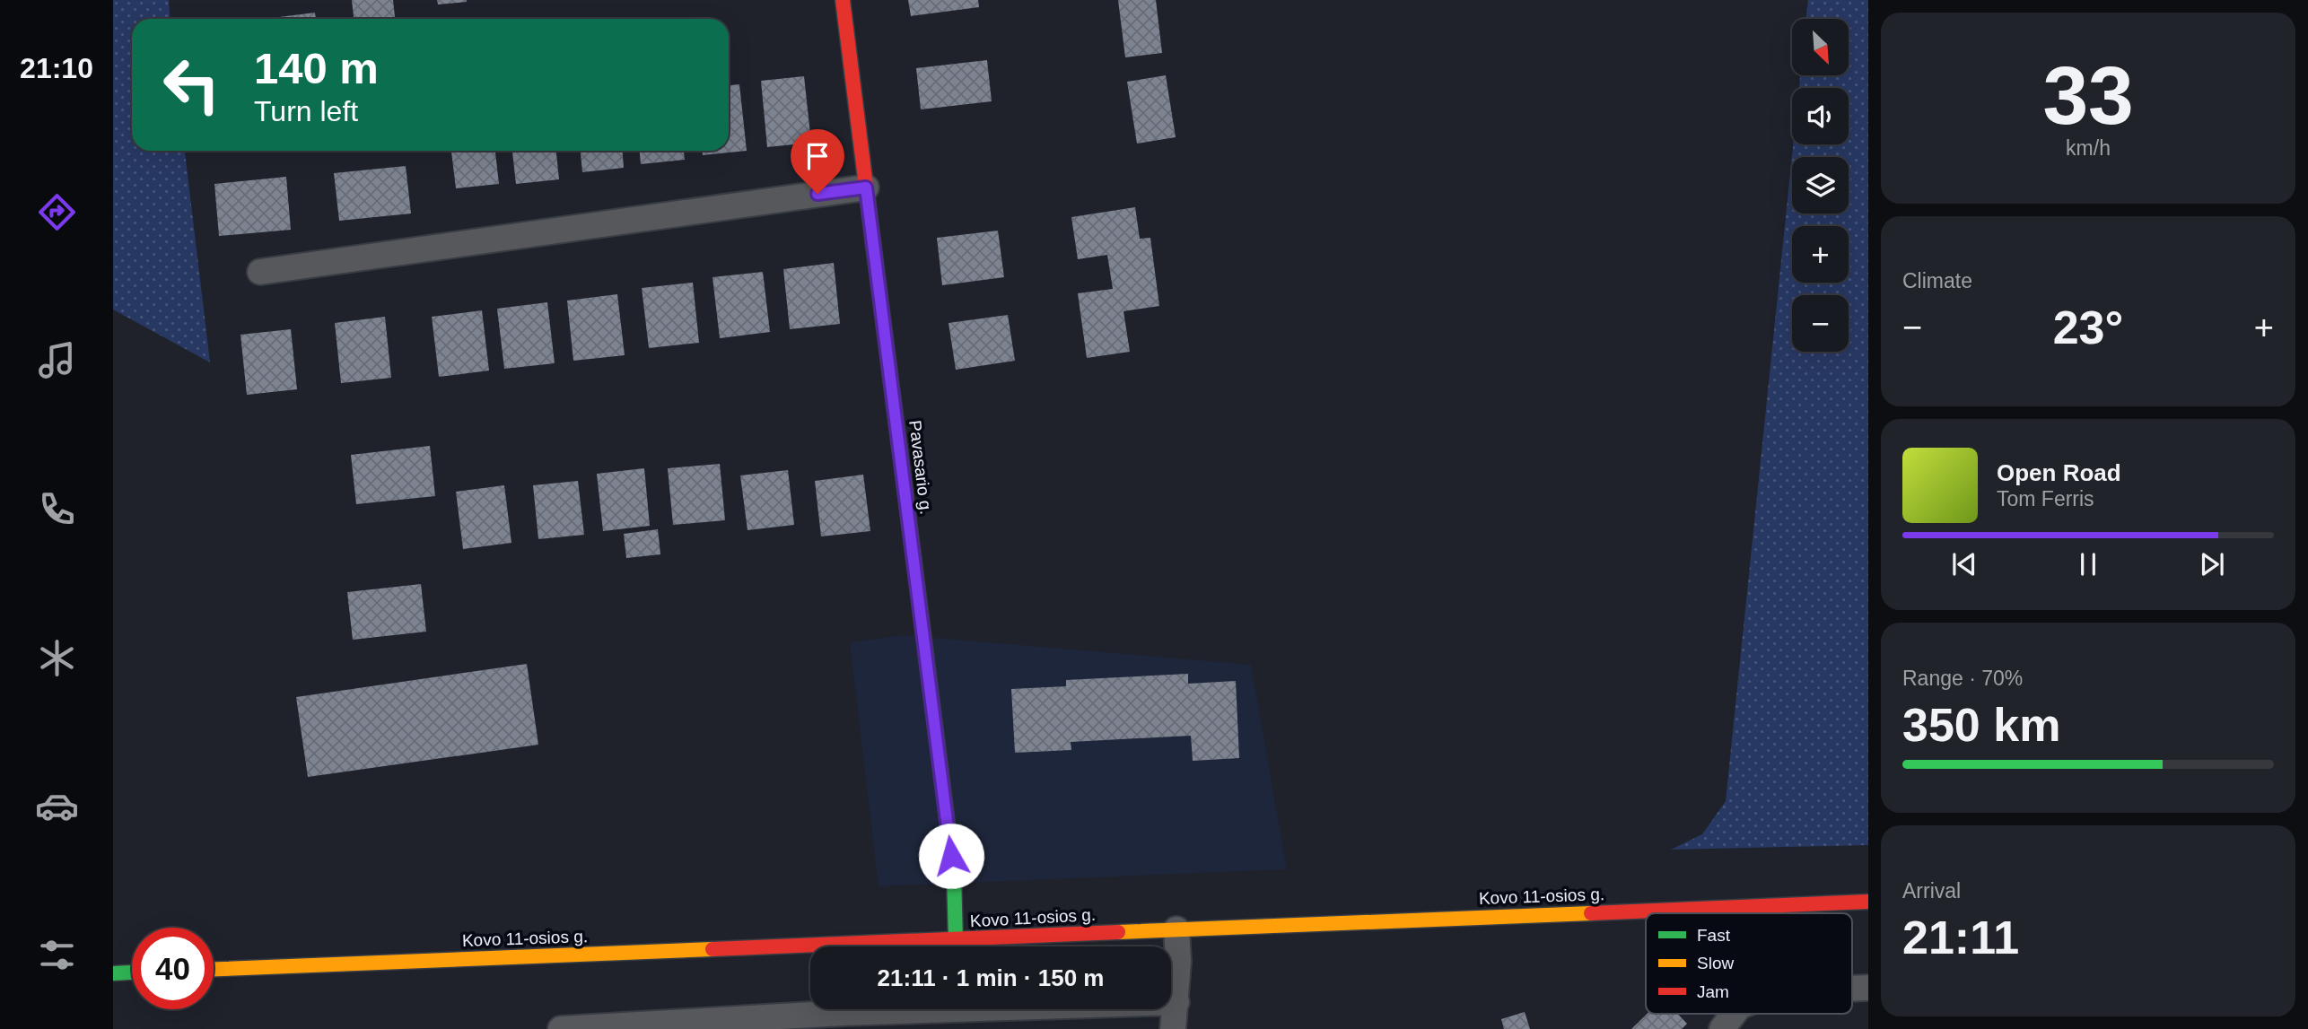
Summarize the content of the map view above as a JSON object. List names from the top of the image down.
{
  "streets": {
    "main road": ["Pavasario g.", "Kovo 11-osios g."]
  },
  "crossings": [
    ["Pavasario g.", "Kovo 11-osios g."]
  ],
  "legend": ["Fast", "Slow", "Jam"],
  "north": "bottom right",
  "page": {
    "tabs": "21:10",
    "tile": [
      ["33", "km/h"],
      "Climate",
      ["Range · 70%", "350 km"],
      ["Arrival", "21:11"]
    ],
    "map_buttons": ["+", "−"],
    "turn": ["140 m", "Turn left"],
    "heat": ["−", "23°", "+"],
    "song": ["Open Road", "Tom Ferris"],
    "limit": "40",
    "trip": "21:11 · 1 min · 150 m"
  }
}
